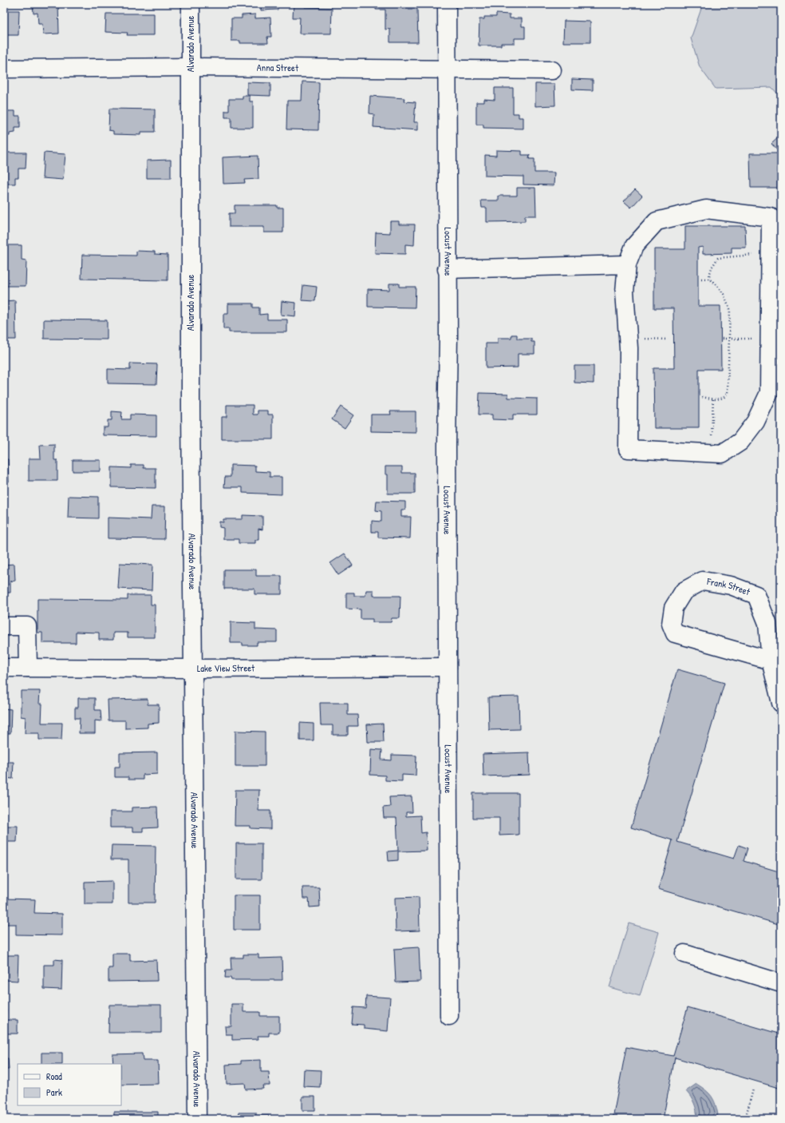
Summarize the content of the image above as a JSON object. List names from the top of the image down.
{
  "streets": {
    "street": [
      "Alvarado Avenue",
      "Anna Street",
      "Locust Avenue",
      "Frank Street",
      "Lake View Street"
    ]
  },
  "crossings": [
    ["Alvarado Avenue", "Anna Street"],
    ["Alvarado Avenue", "Lake View Street"],
    ["Anna Street", "Locust Avenue"],
    ["Locust Avenue", "Lake View Street"]
  ],
  "legend": ["Road", "Park"]
}
